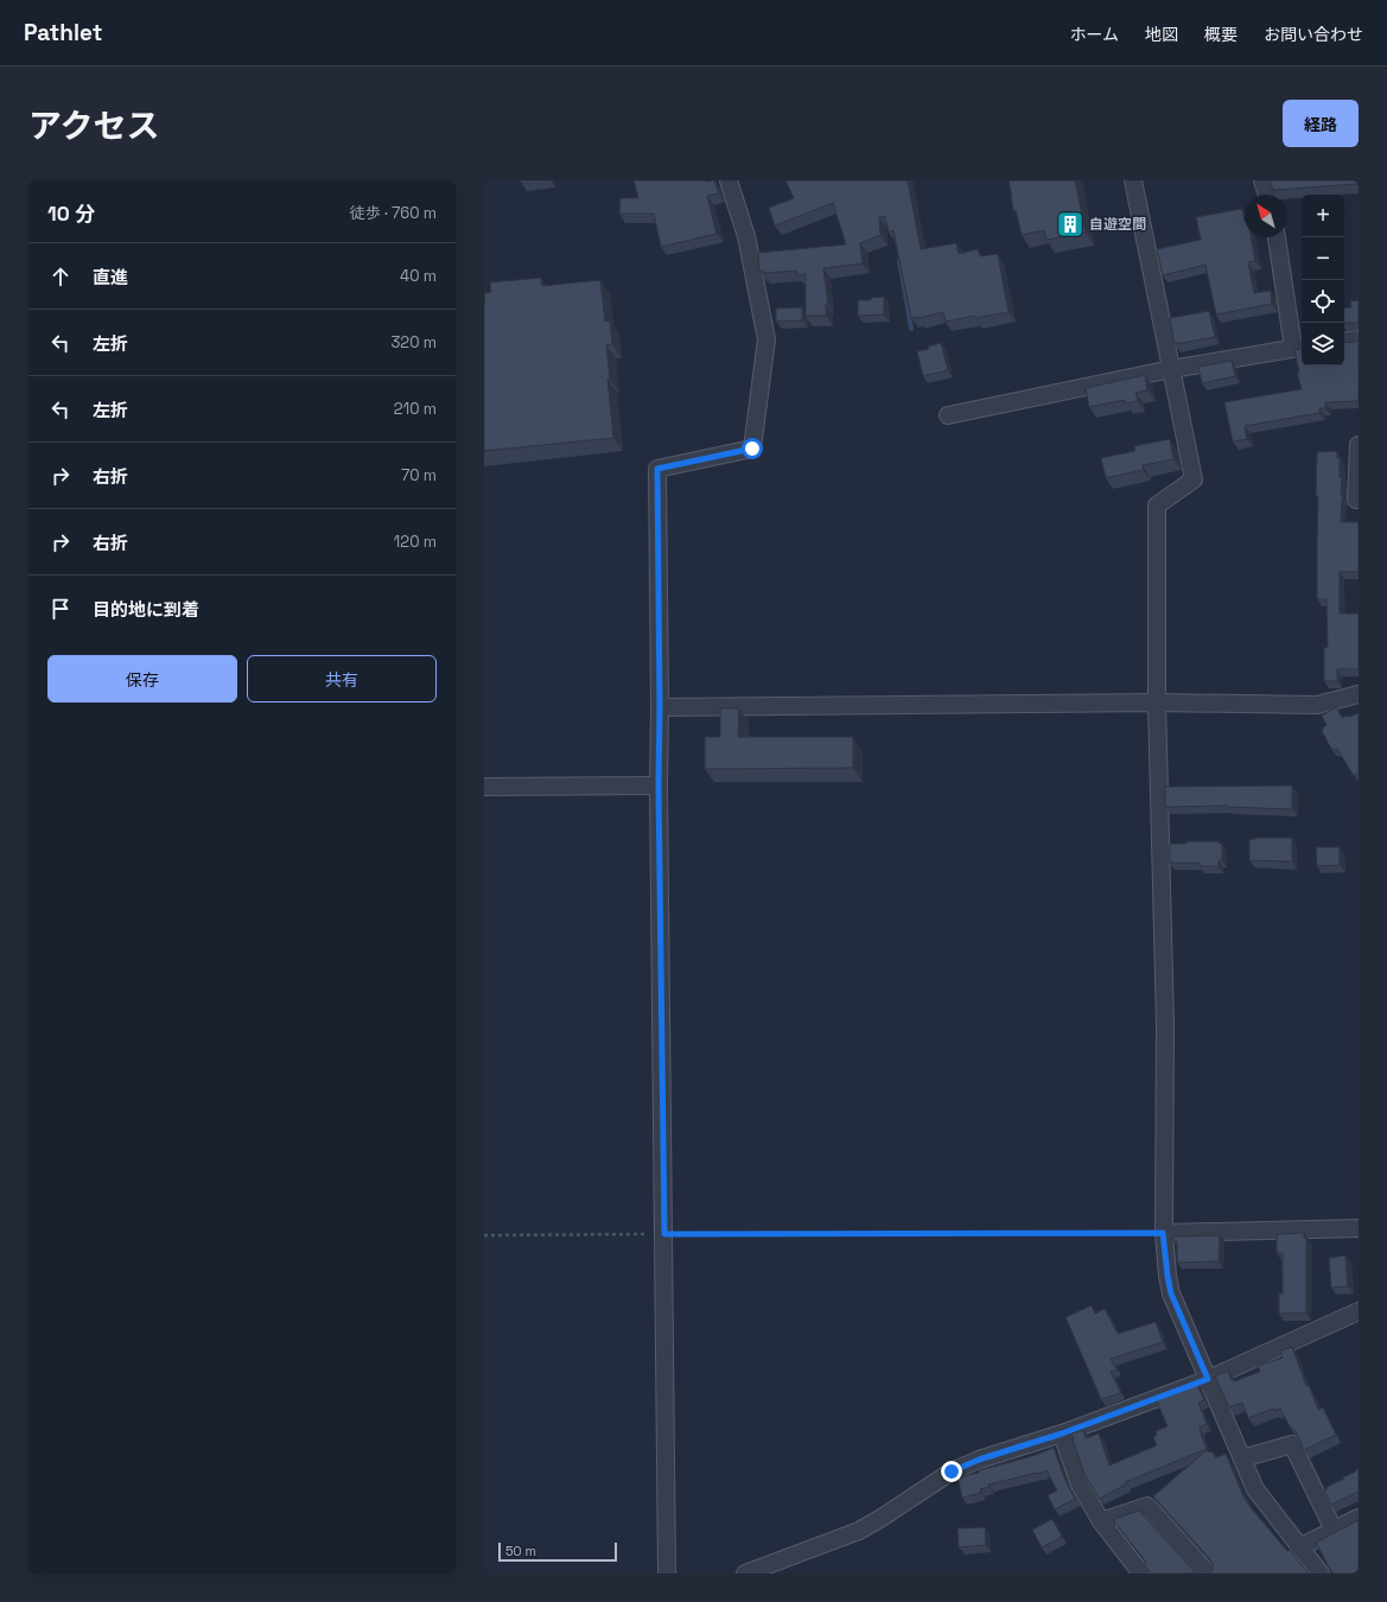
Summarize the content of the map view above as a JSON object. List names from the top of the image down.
{
  "places": {
    "building": ["自遊空間"]
  },
  "scale_bar": "50 m",
  "north": "top left",
  "page": {
    "header": "Pathlet",
    "nav": [
      "ホーム",
      "地図",
      "概要",
      "お問い合わせ"
    ],
    "title": "アクセス",
    "buttons": [
      "経路",
      ["保存", "共有"]
    ],
    "heading": ["10 分", "徒歩 · 760 m"],
    "map_buttons": ["+", "−"],
    "list": [
      ["直進", "40 m"],
      ["左折", "320 m"],
      ["左折", "210 m"],
      ["右折", "70 m"],
      ["右折", "120 m"],
      "目的地に到着"
    ],
    "scale": "50 m"
  }
}
